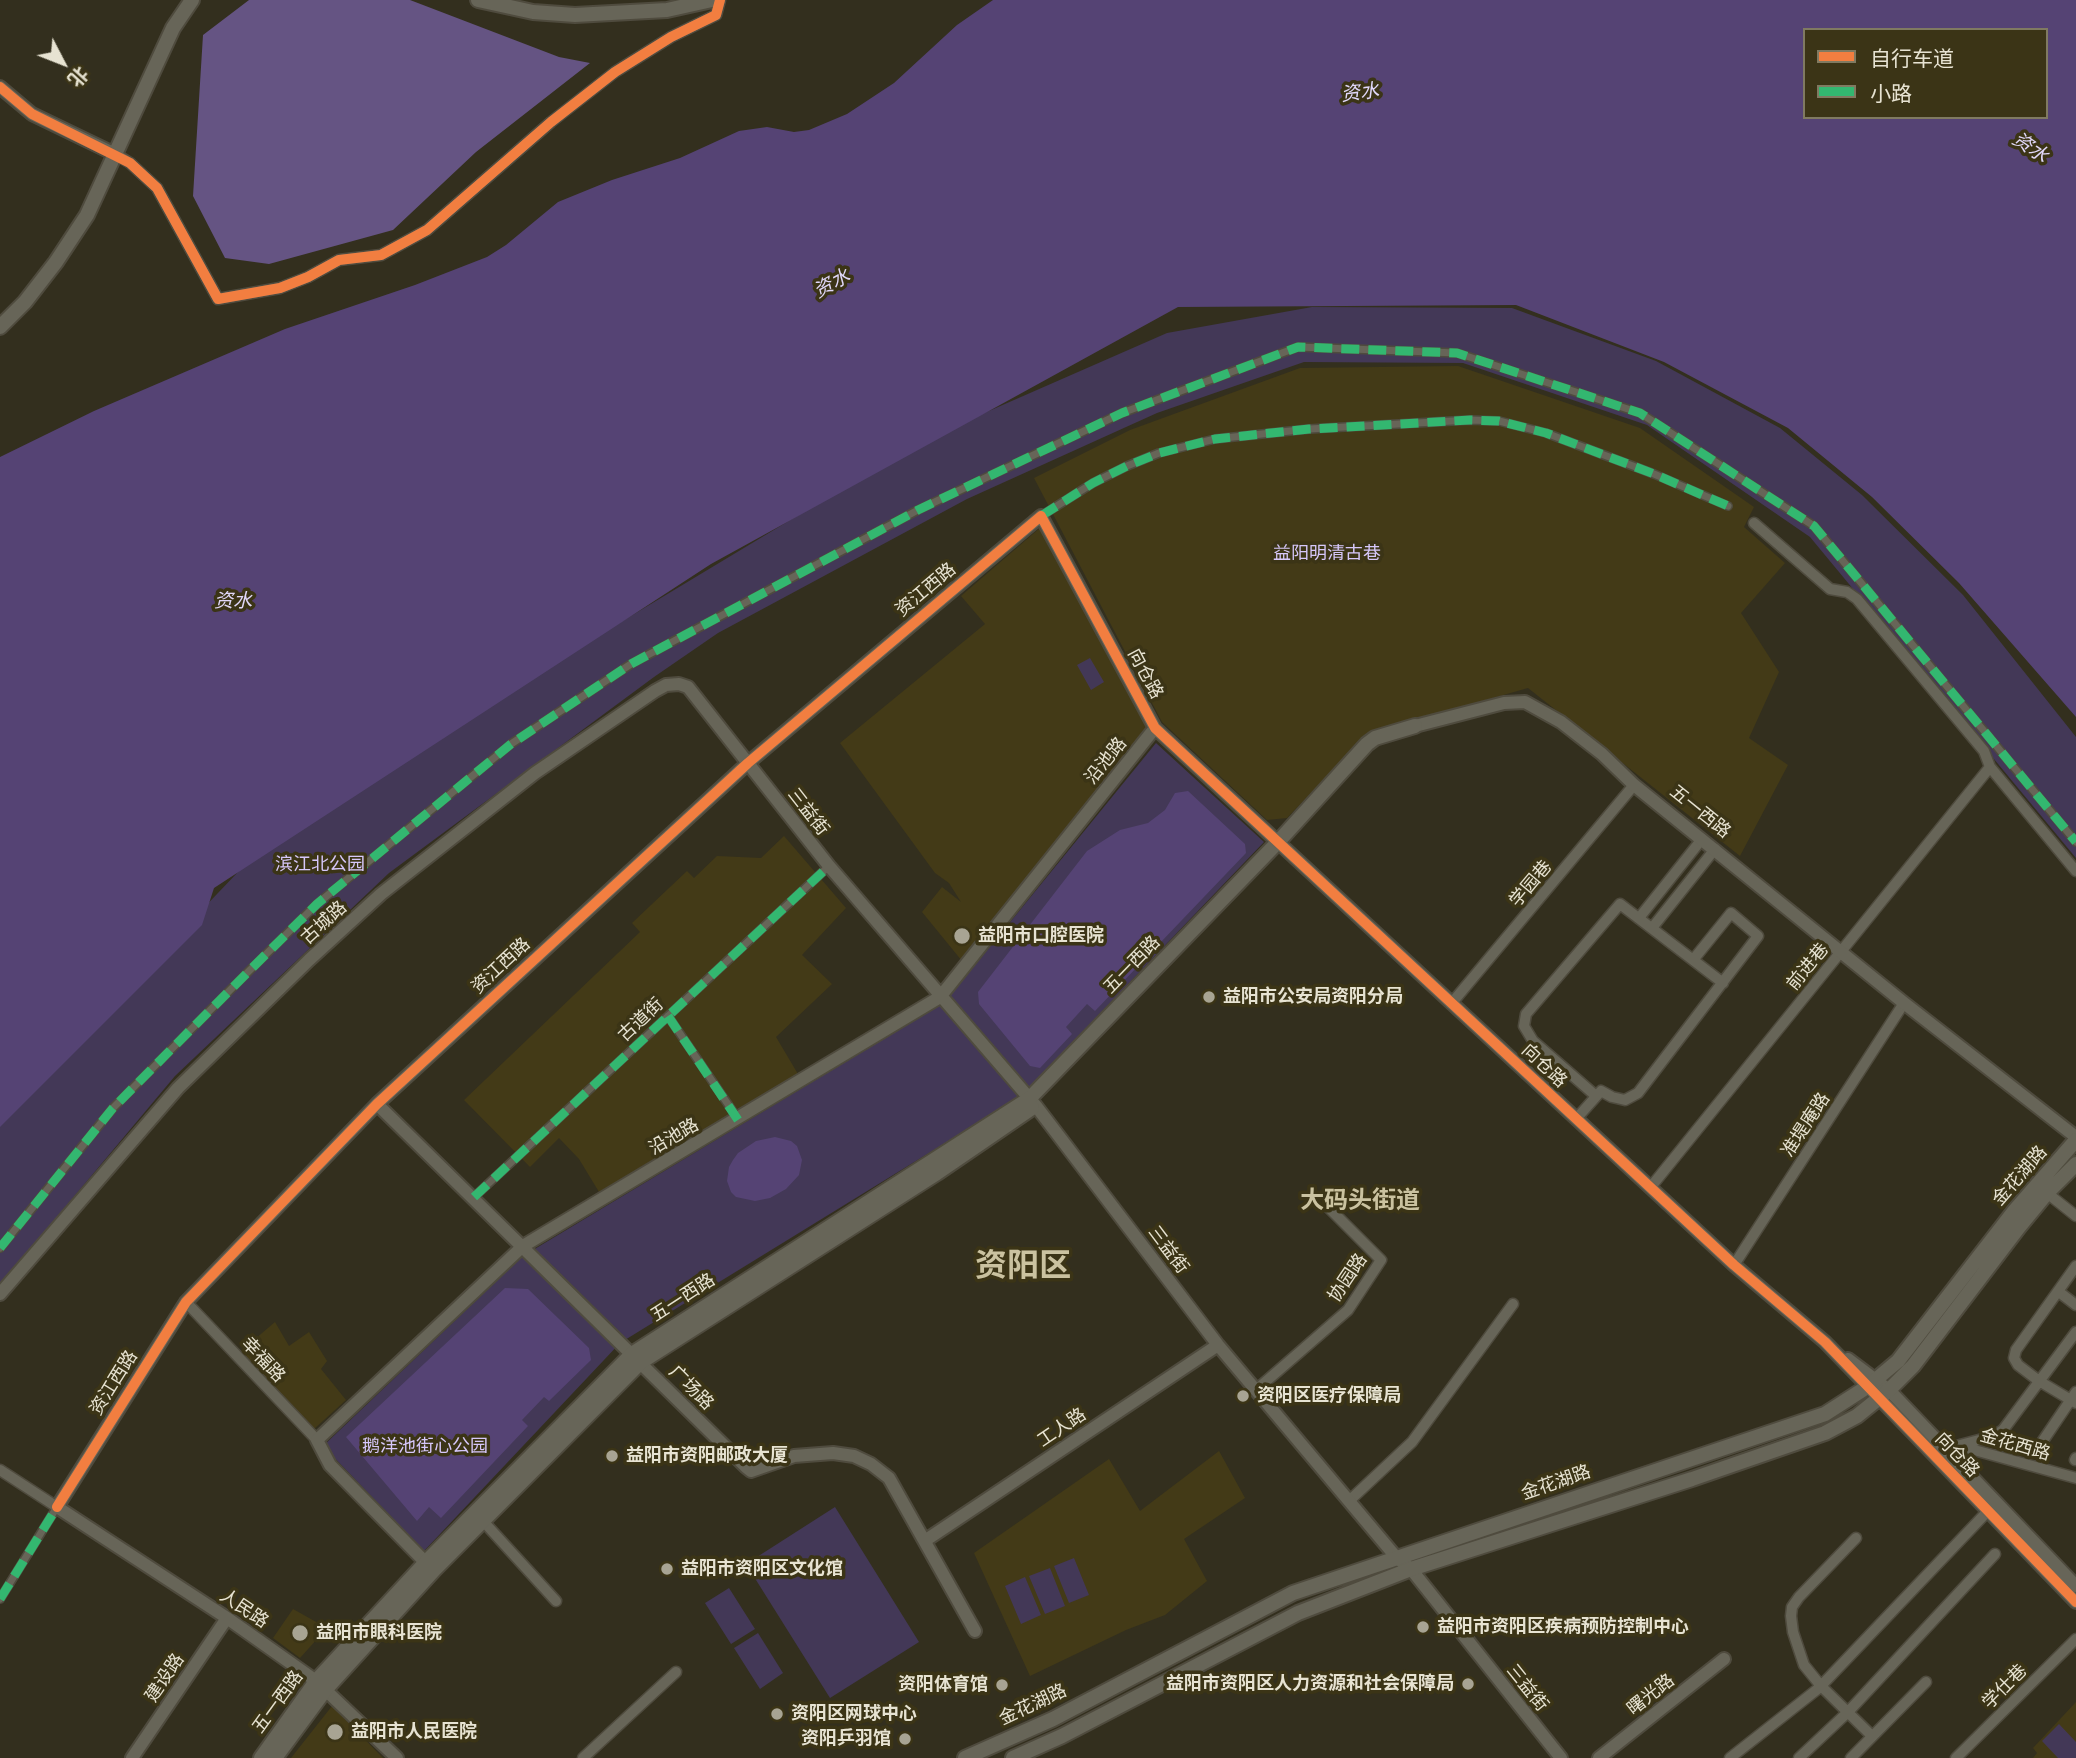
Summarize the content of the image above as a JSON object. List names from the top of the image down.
{
  "streets": {
    "main road": ["五一西路", "金花湖路"],
    "street": [
      "资江西路",
      "向仓路",
      "沿池路",
      "三益街",
      "学园巷",
      "古城路",
      "前进巷",
      "古道街",
      "准堤庵路",
      "协园路",
      "幸福路",
      "广场路",
      "工人路",
      "金花西路",
      "人民路",
      "建设路",
      "学仕巷",
      "曙光路"
    ]
  },
  "crossings": [
    ["资江西路", "向仓路"],
    ["资江西路", "三益街"],
    ["资江西路", "古城路"],
    ["资江西路", "幸福路"],
    ["资江西路", "广场路"],
    ["资江西路", "人民路"],
    ["向仓路", "沿池路"],
    ["向仓路", "五一西路"],
    ["向仓路", "学园巷"],
    ["向仓路", "前进巷"],
    ["向仓路", "准堤庵路"],
    ["向仓路", "金花湖路"],
    ["向仓路", "金花西路"],
    ["沿池路", "三益街"],
    ["沿池路", "幸福路"],
    ["沿池路", "广场路"],
    ["三益街", "五一西路"],
    ["三益街", "古城路"],
    ["三益街", "古道街"],
    ["三益街", "金花湖路"],
    ["三益街", "协园路"],
    ["三益街", "工人路"],
    ["五一西路", "学园巷"],
    ["五一西路", "前进巷"],
    ["五一西路", "准堤庵路"],
    ["五一西路", "金花湖路"],
    ["五一西路", "广场路"],
    ["五一西路", "人民路"],
    ["古道街", "广场路"],
    ["广场路", "工人路"],
    ["人民路", "建设路"]
  ],
  "districts": ["大码头街道", "资阳区"],
  "water": ["资水"],
  "parks": ["益阳明清古巷", "滨江北公园", "鹅洋池街心公园"],
  "places": [
    "益阳市口腔医院",
    "益阳市公安局资阳分局",
    "资阳区医疗保障局",
    "益阳市资阳邮政大厦",
    "益阳市资阳区文化馆",
    "益阳市资阳区疾病预防控制中心",
    "益阳市眼科医院",
    "益阳市资阳区人力资源和社会保障局",
    "资阳体育馆",
    "资阳区网球中心",
    "益阳市人民医院",
    "资阳乒羽馆"
  ],
  "legend": ["自行车道", "小路"],
  "north": "bottom right"
}
